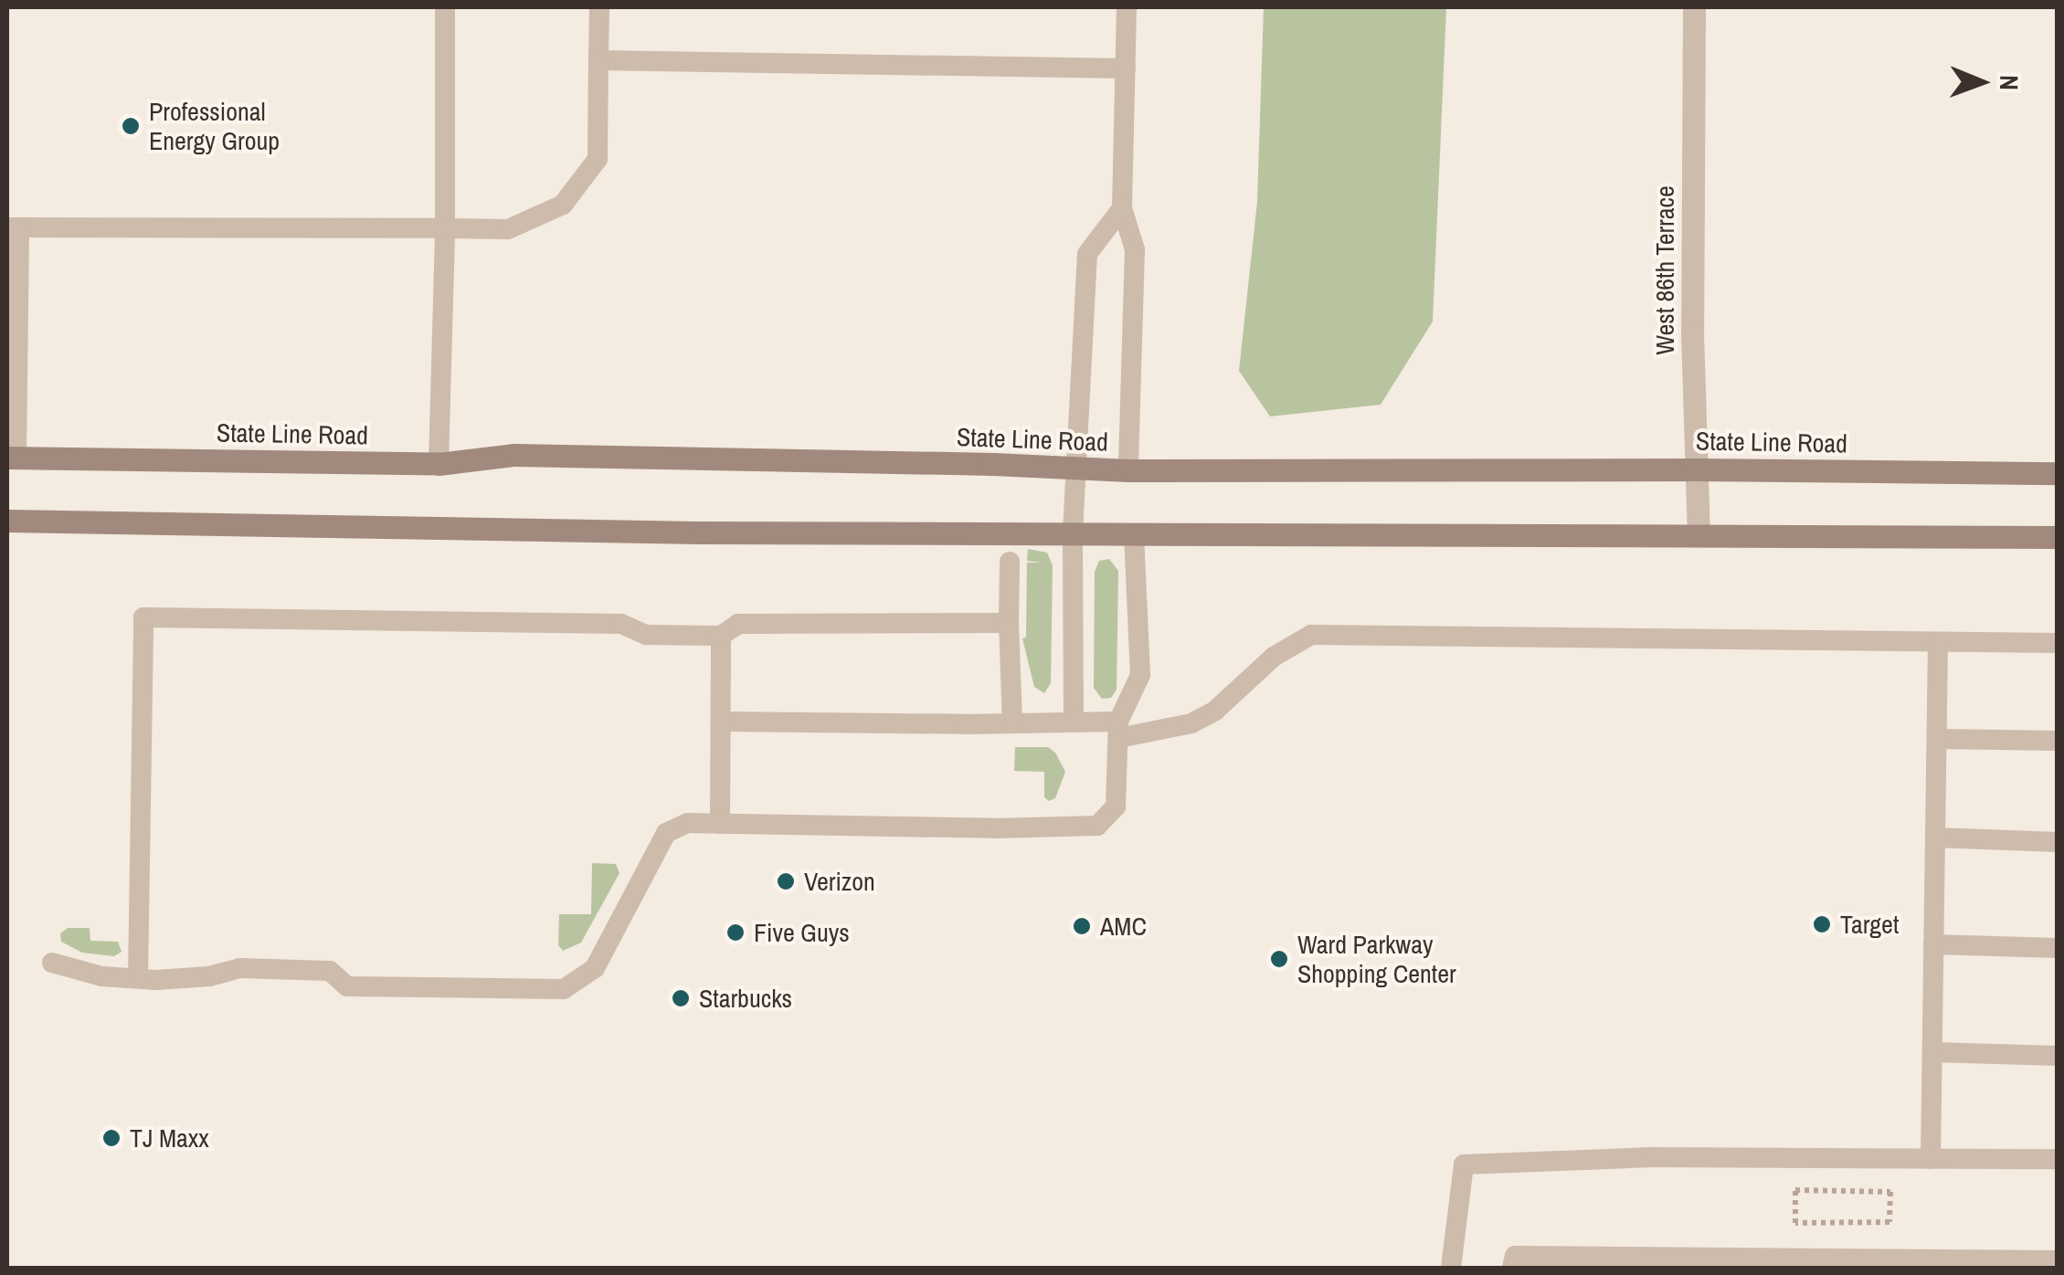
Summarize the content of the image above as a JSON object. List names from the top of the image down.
{
  "streets": {
    "main road": ["State Line Road"],
    "street": ["West 86th Terrace"]
  },
  "crossings": [
    ["West 86th Terrace", "State Line Road"]
  ],
  "places": [
    "Professional Energy Group",
    "Verizon",
    "Target",
    "AMC",
    "Five Guys",
    "Ward Parkway Shopping Center",
    "Starbucks",
    "TJ Maxx"
  ],
  "north": "right"
}
